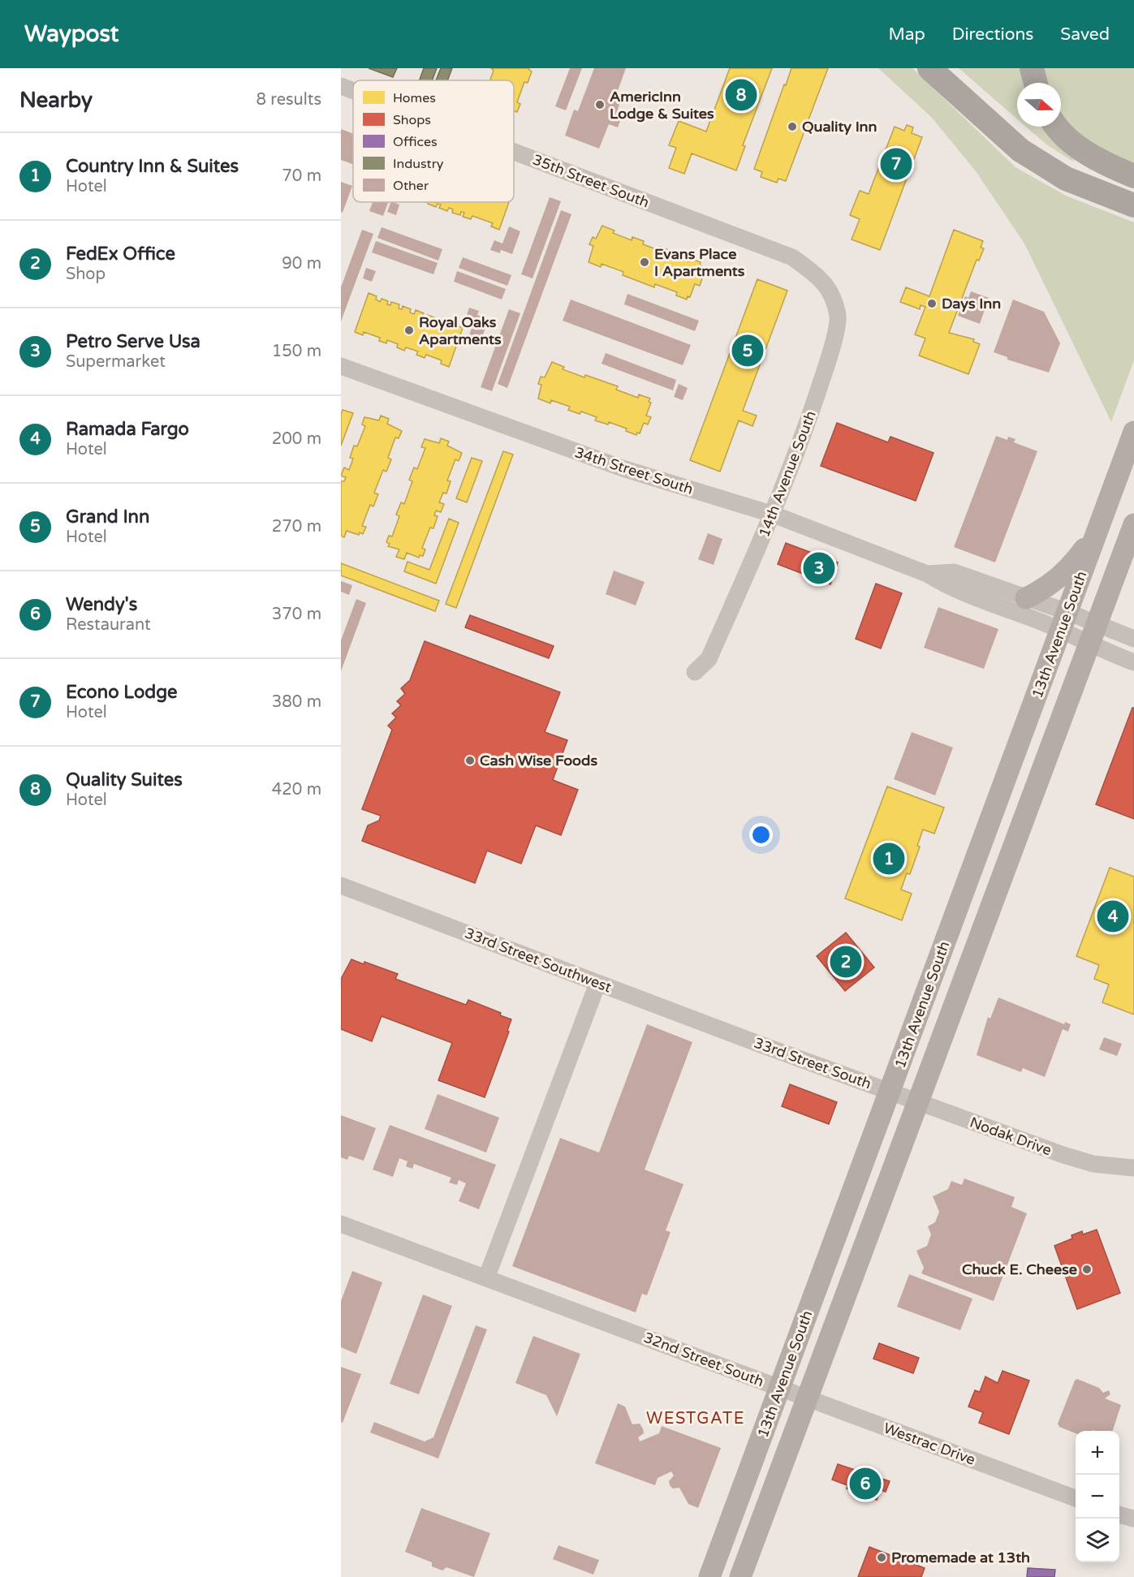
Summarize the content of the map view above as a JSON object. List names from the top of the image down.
{
  "streets": {
    "main road": ["13th Avenue South"],
    "street": [
      "35th Street South",
      "34th Street South",
      "14th Avenue South",
      "33rd Street Southwest",
      "33rd Street South",
      "Nodak Drive",
      "32nd Street South",
      "Westrac Drive"
    ]
  },
  "crossings": [
    ["35th Street South", "14th Avenue South"],
    ["34th Street South", "14th Avenue South"],
    ["34th Street South", "13th Avenue South"],
    ["13th Avenue South", "33rd Street South"],
    ["13th Avenue South", "Nodak Drive"],
    ["13th Avenue South", "32nd Street South"],
    ["13th Avenue South", "Westrac Drive"],
    ["33rd Street Southwest", "33rd Street South"],
    ["33rd Street South", "Nodak Drive"],
    ["32nd Street South", "Westrac Drive"]
  ],
  "districts": ["WESTGATE"],
  "places": [
    "AmericInn Lodge & Suites",
    "Quality Inn",
    "Evans Place I Apartments",
    "Days Inn",
    "Royal Oaks Apartments",
    "Cash Wise Foods",
    "Chuck E. Cheese",
    "Promemade at 13th"
  ],
  "legend": [
    "Homes",
    "Shops",
    "Offices",
    "Industry",
    "Other"
  ],
  "north": "right",
  "page": {
    "header": "Waypost",
    "nav": ["Map", "Directions", "Saved"],
    "heading": ["Nearby", "8 results"],
    "pins": [
      "8",
      "7",
      "5",
      "3",
      "1",
      "4",
      "2",
      "6"
    ],
    "list": [
      {
        "mark": "1",
        "name": "Country Inn & Suites",
        "note": "Hotel",
        "value": "70 m"
      },
      {
        "mark": "2",
        "name": "FedEx Office",
        "note": "Shop",
        "value": "90 m"
      },
      {
        "mark": "3",
        "name": "Petro Serve Usa",
        "note": "Supermarket",
        "value": "150 m"
      },
      {
        "mark": "4",
        "name": "Ramada Fargo",
        "note": "Hotel",
        "value": "200 m"
      },
      {
        "mark": "5",
        "name": "Grand Inn",
        "note": "Hotel",
        "value": "270 m"
      },
      {
        "mark": "6",
        "name": "Wendy's",
        "note": "Restaurant",
        "value": "370 m"
      },
      {
        "mark": "7",
        "name": "Econo Lodge",
        "note": "Hotel",
        "value": "380 m"
      },
      {
        "mark": "8",
        "name": "Quality Suites",
        "note": "Hotel",
        "value": "420 m"
      }
    ],
    "map_buttons": ["+", "−"]
  }
}
